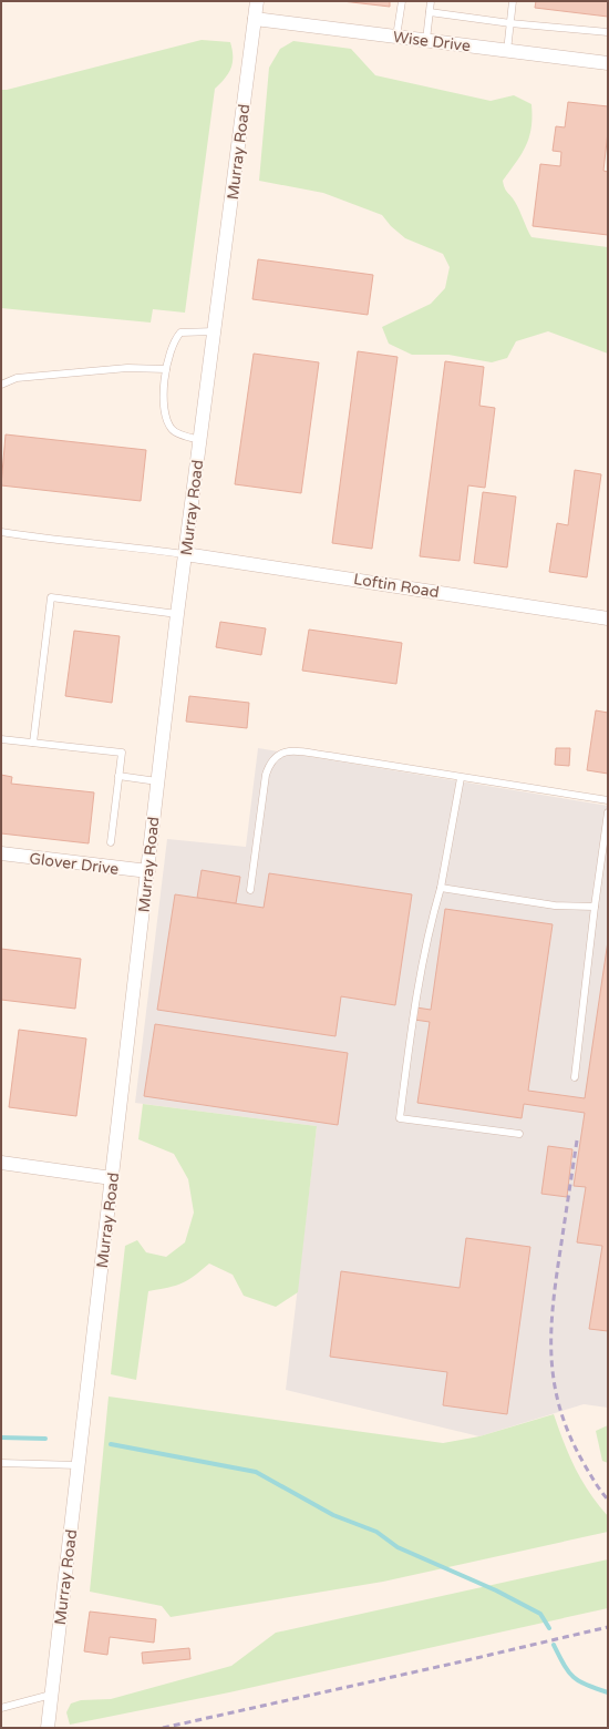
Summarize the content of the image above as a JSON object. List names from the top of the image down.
{
  "streets": {
    "street": [
      "Wise Drive",
      "Murray Road",
      "Loftin Road",
      "Glover Drive"
    ]
  },
  "crossings": [
    ["Wise Drive", "Murray Road"],
    ["Murray Road", "Loftin Road"],
    ["Murray Road", "Glover Drive"]
  ]
}
